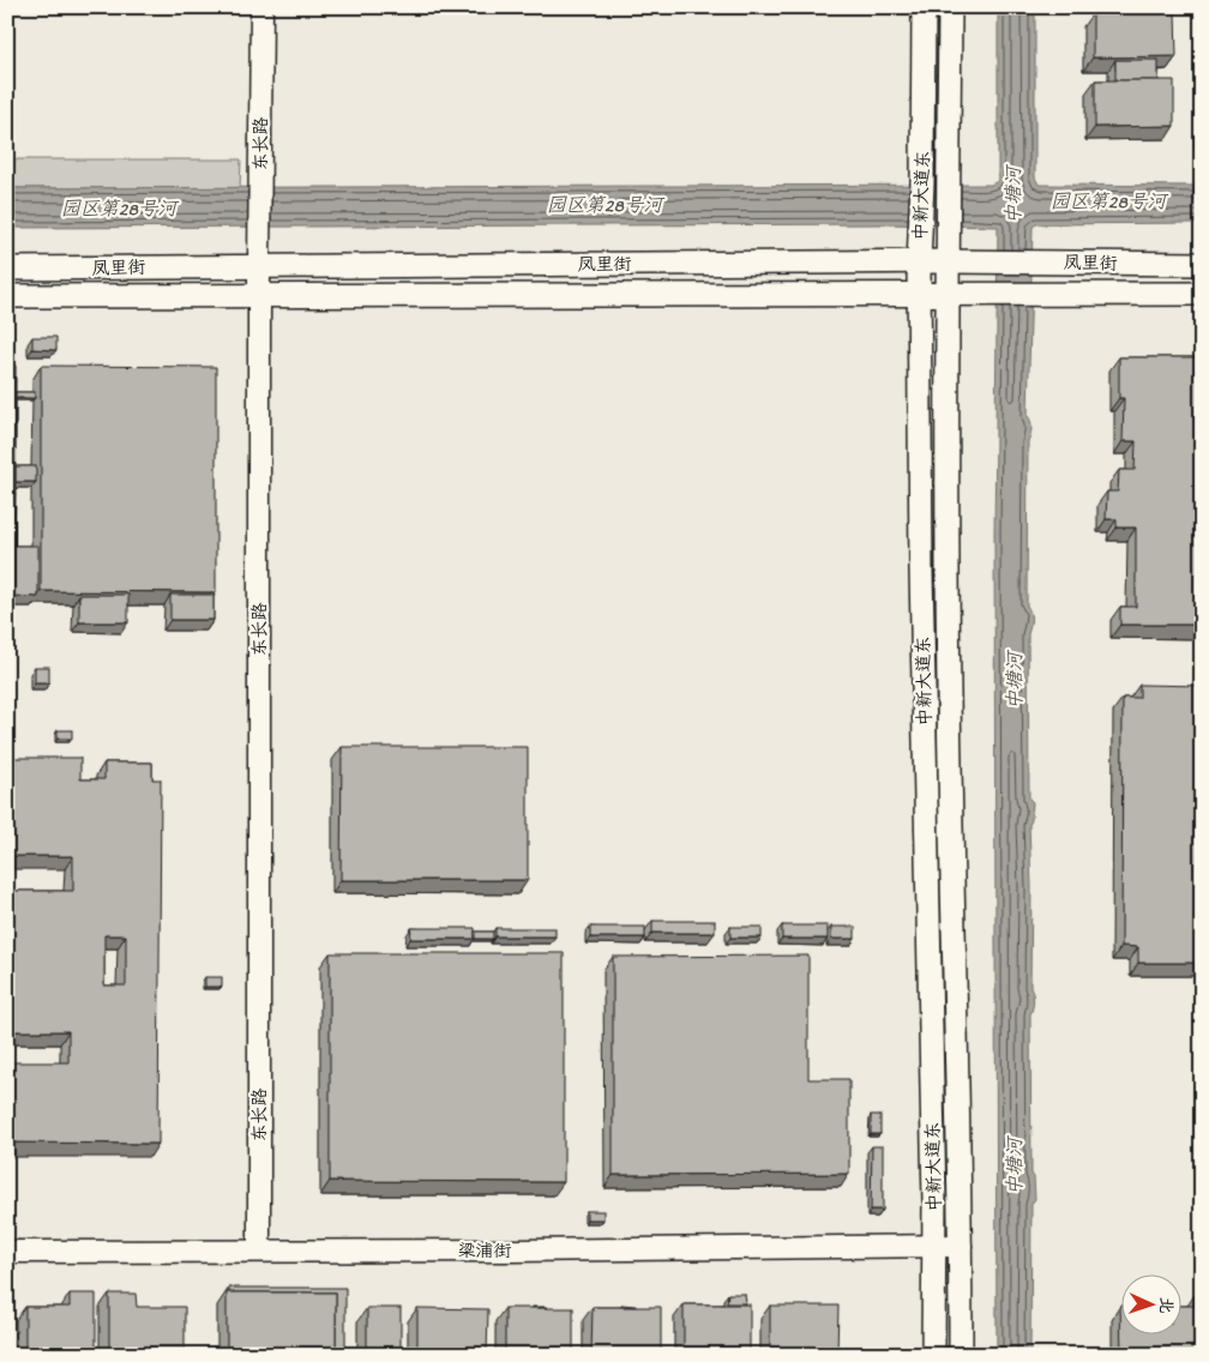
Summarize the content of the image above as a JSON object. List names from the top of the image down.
{
  "streets": {
    "main road": ["中新大道东", "凤里街"],
    "street": ["东长路", "梁浦街"]
  },
  "crossings": [
    ["东长路", "凤里街"],
    ["东长路", "梁浦街"],
    ["中新大道东", "凤里街"],
    ["中新大道东", "梁浦街"]
  ],
  "water": ["中塘河", "园区第28号河"],
  "north": "right"
}
